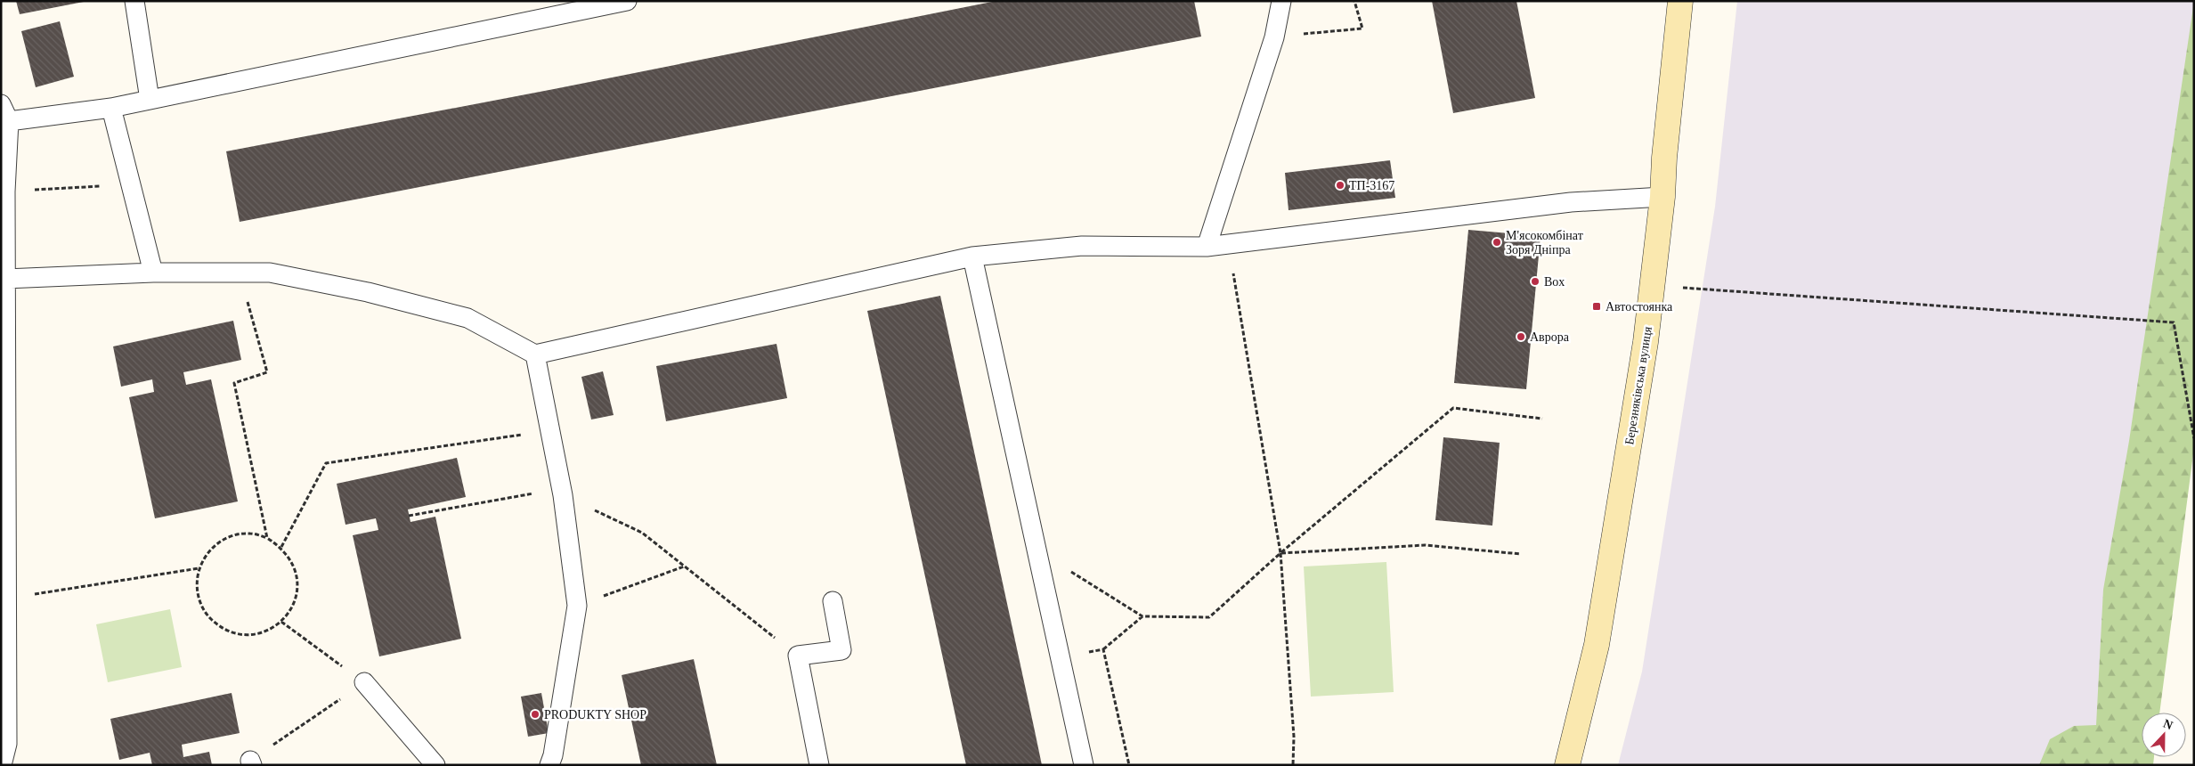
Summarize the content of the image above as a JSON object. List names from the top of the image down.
{
  "streets": {
    "street": ["Березняківська вулиця"]
  },
  "places": {
    "other": [
      "ТП-3167",
      "М'ясокомбінат Зоря Дніпра",
      "Box",
      "Аврора",
      "PRODUKTY SHOP"
    ],
    "transit": ["Автостоянка"]
  },
  "north": "top"
}
